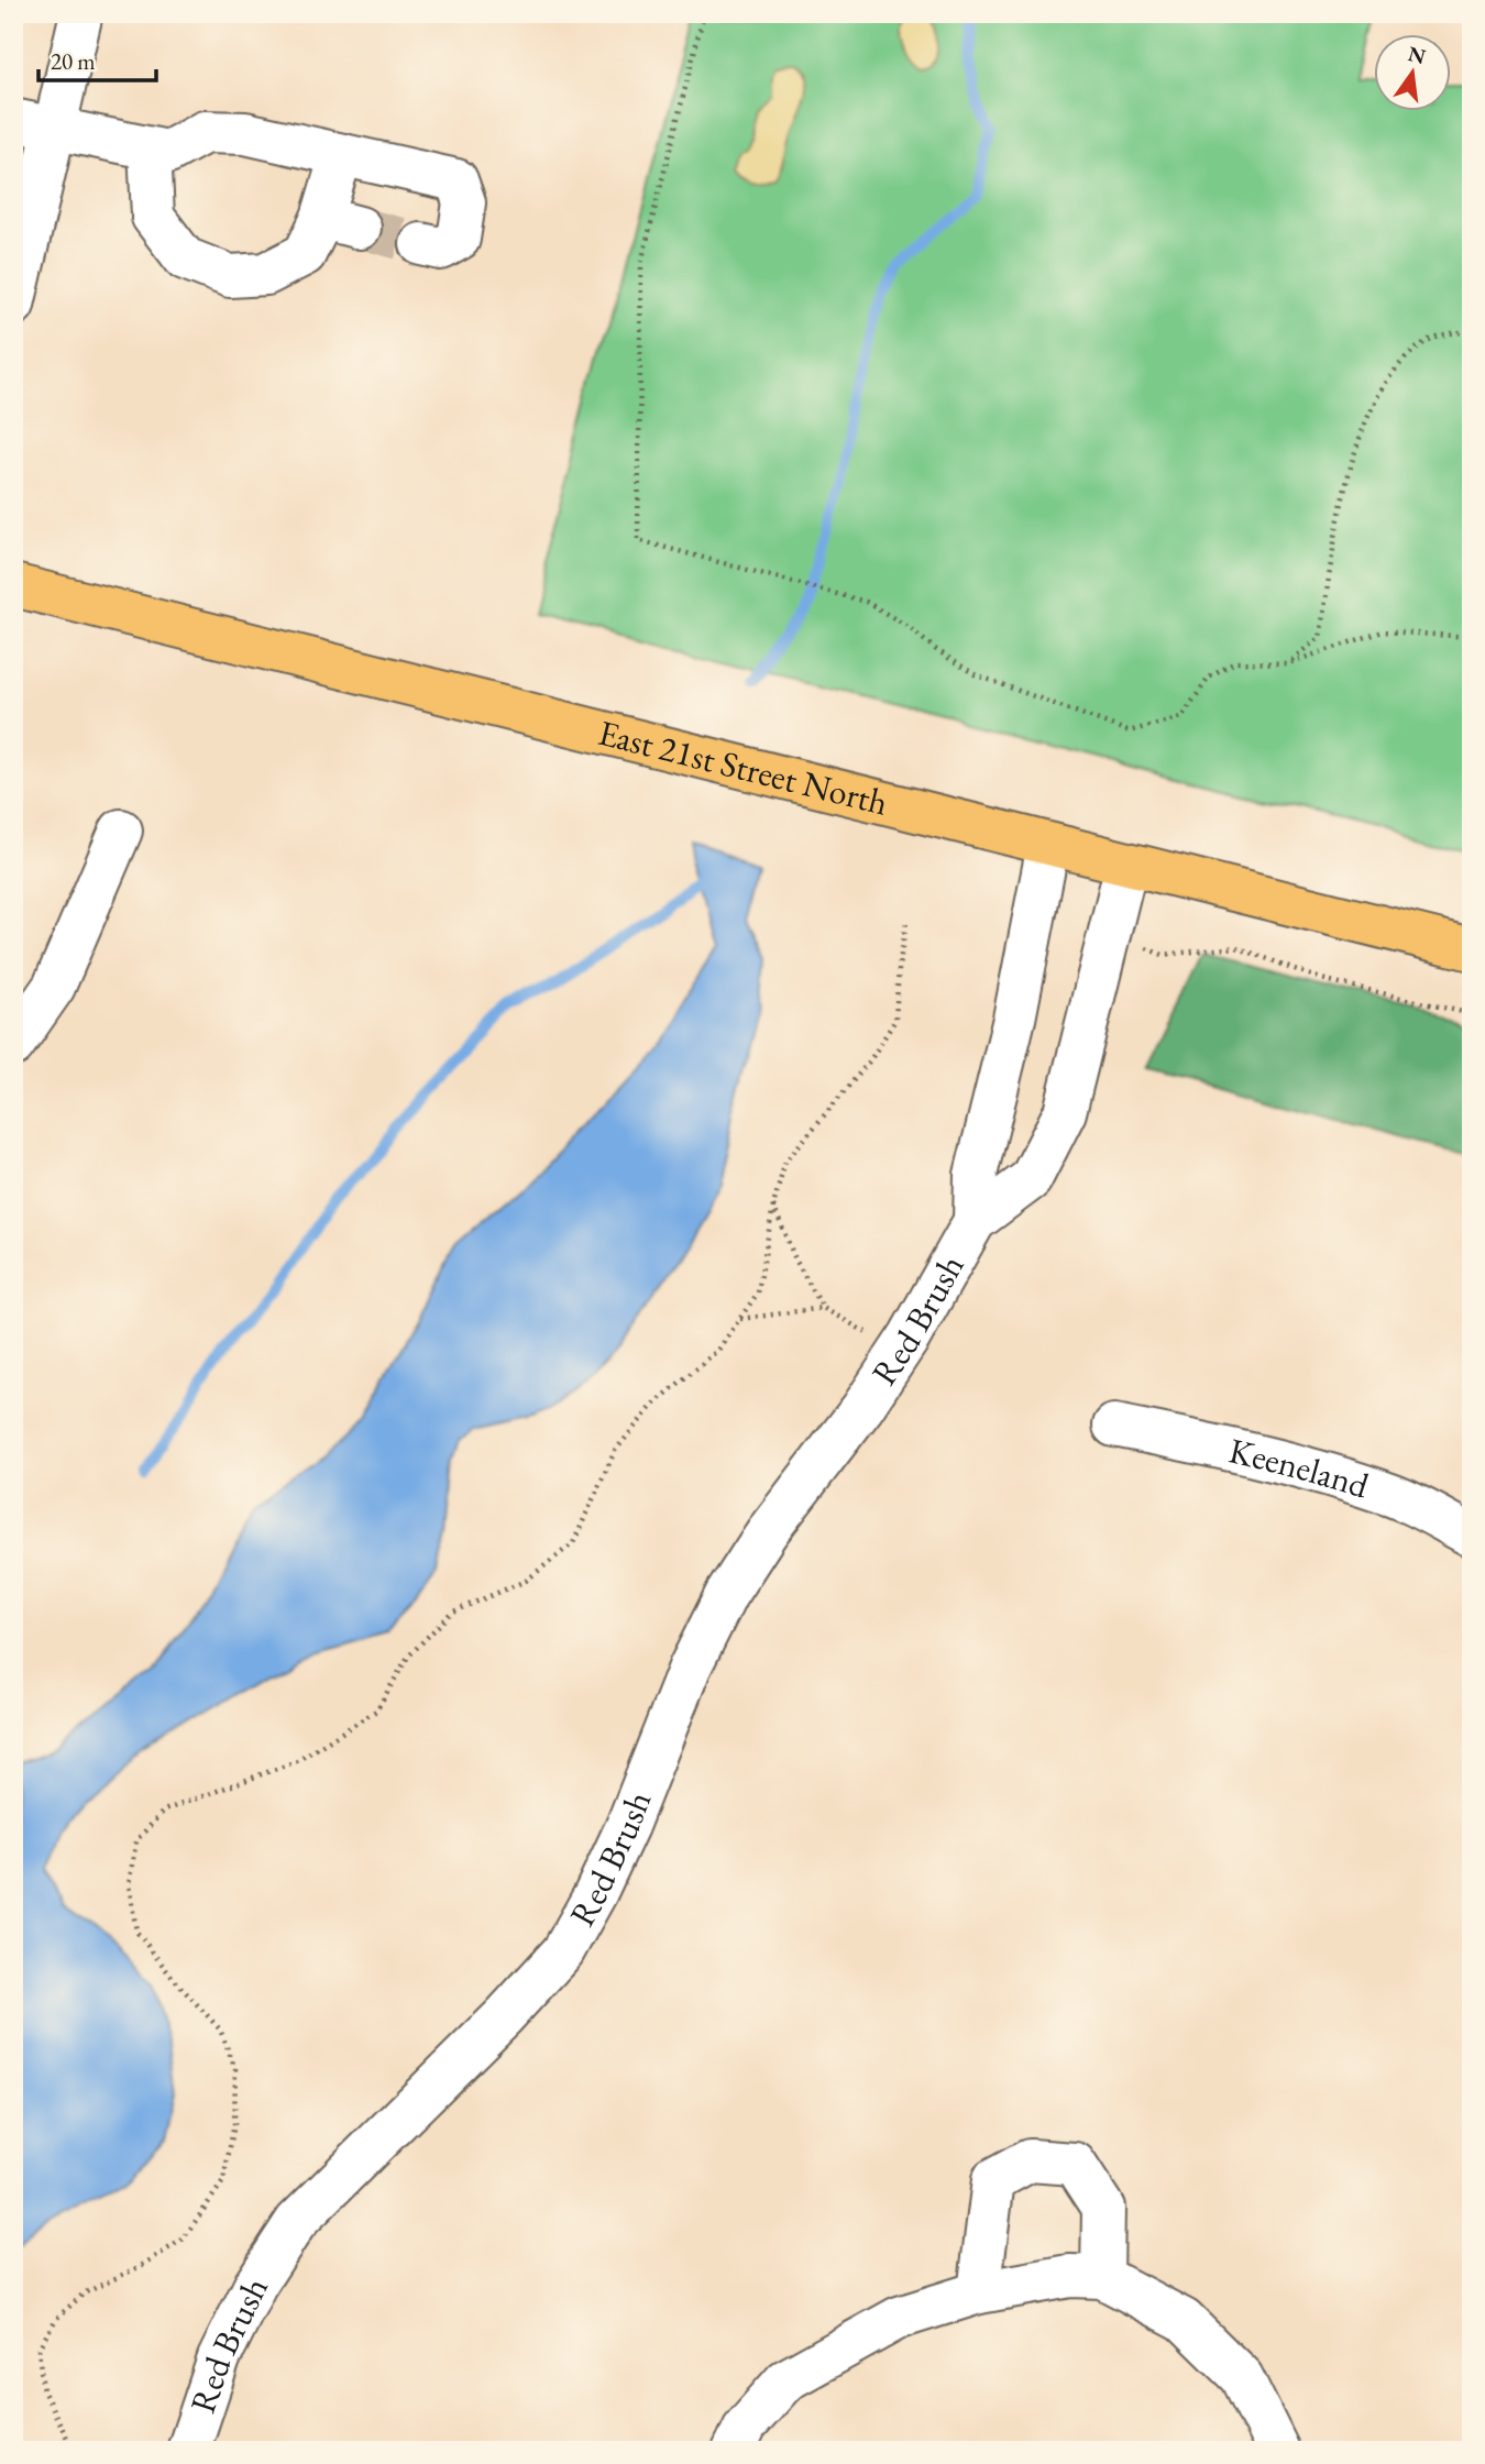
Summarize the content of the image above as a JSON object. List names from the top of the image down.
{
  "streets": {
    "main road": ["East 21st Street North"],
    "street": ["Red Brush", "Keeneland"]
  },
  "crossings": [
    ["East 21st Street North", "Red Brush"]
  ],
  "scale_bar": "20 m",
  "north": "top"
}
